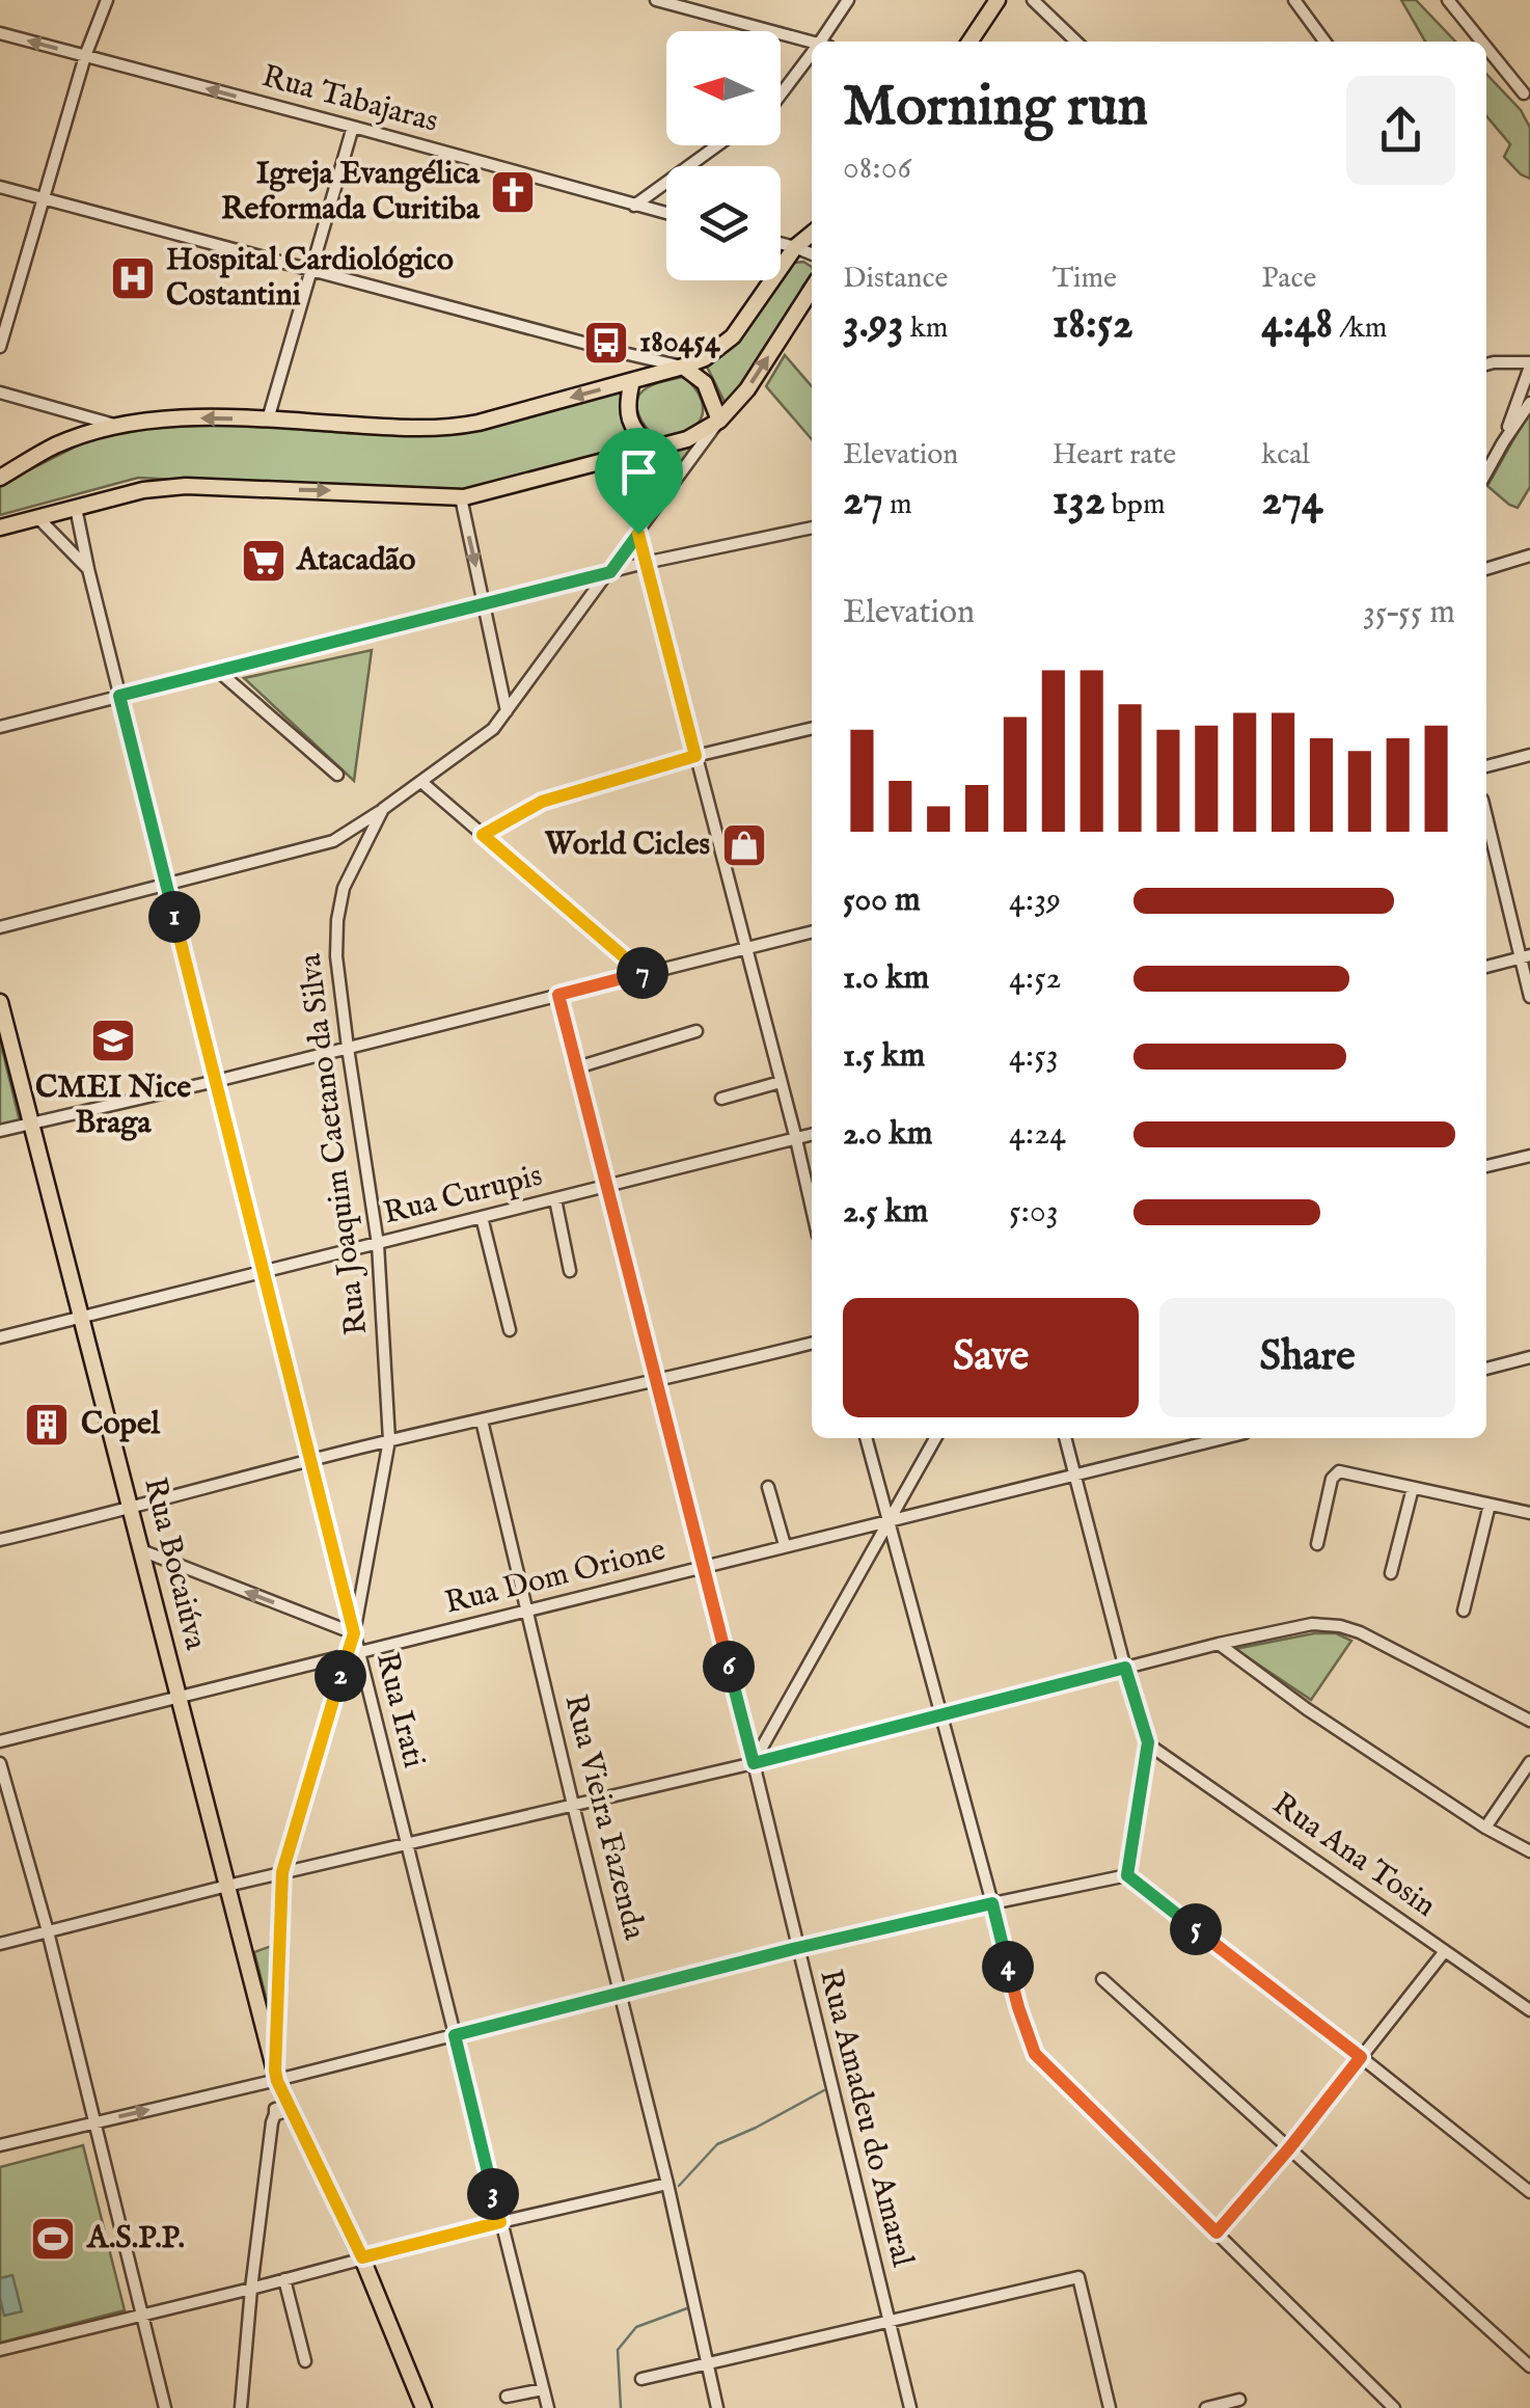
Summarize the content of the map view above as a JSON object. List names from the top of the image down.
{
  "streets": {
    "main road": ["Rua Bocaiúva"],
    "street": [
      "Rua Tabajaras",
      "Rua Joaquim Caetano da Silva",
      "Rua Curupis",
      "Rua Dom Orione",
      "Rua Irati",
      "Rua Vieira Fazenda",
      "Rua Ana Tosin",
      "Rua Amadeu do Amaral"
    ]
  },
  "crossings": [
    ["Rua Joaquim Caetano da Silva", "Rua Curupis"],
    ["Rua Joaquim Caetano da Silva", "Rua Irati"],
    ["Rua Curupis", "Rua Bocaiúva"],
    ["Rua Curupis", "Rua Irati"],
    ["Rua Curupis", "Rua Amadeu do Amaral"],
    ["Rua Bocaiúva", "Rua Dom Orione"],
    ["Rua Dom Orione", "Rua Irati"],
    ["Rua Dom Orione", "Rua Vieira Fazenda"],
    ["Rua Dom Orione", "Rua Amadeu do Amaral"]
  ],
  "one_way": ["Rua Tabajaras"],
  "places": {
    "church": ["Igreja Evangélica Reformada Curitiba"],
    "hospital": ["Hospital Cardiológico Costantini"],
    "bus stop": ["180454"],
    "supermarket": ["Atacadão"],
    "shop": ["World Cicles"],
    "school or university": ["CMEI Nice Braga"],
    "building": ["Copel"],
    "sports": ["A.S.P.P."]
  },
  "north": "left",
  "page": {
    "heading": ["Morning run", "08:06"],
    "stats": [
      ["Distance", "3.93 km"],
      ["Time", "18:52"],
      ["Pace", "4:48 /km"],
      ["Elevation", "27 m"],
      ["Heart rate", "132 bpm"],
      ["kcal", "274"]
    ],
    "chart": ["Elevation", "35–55 m"],
    "list": [
      {
        "name": "500 m",
        "note": "4:39"
      },
      {
        "name": "1.0 km",
        "note": "4:52"
      },
      {
        "name": "1.5 km",
        "note": "4:53"
      },
      {
        "name": "2.0 km",
        "note": "4:24"
      },
      {
        "name": "2.5 km",
        "note": "5:03"
      }
    ],
    "pins": [
      "1",
      "7",
      "6",
      "2",
      "5",
      "4",
      "3"
    ],
    "buttons": ["Save", "Share"]
  }
}
